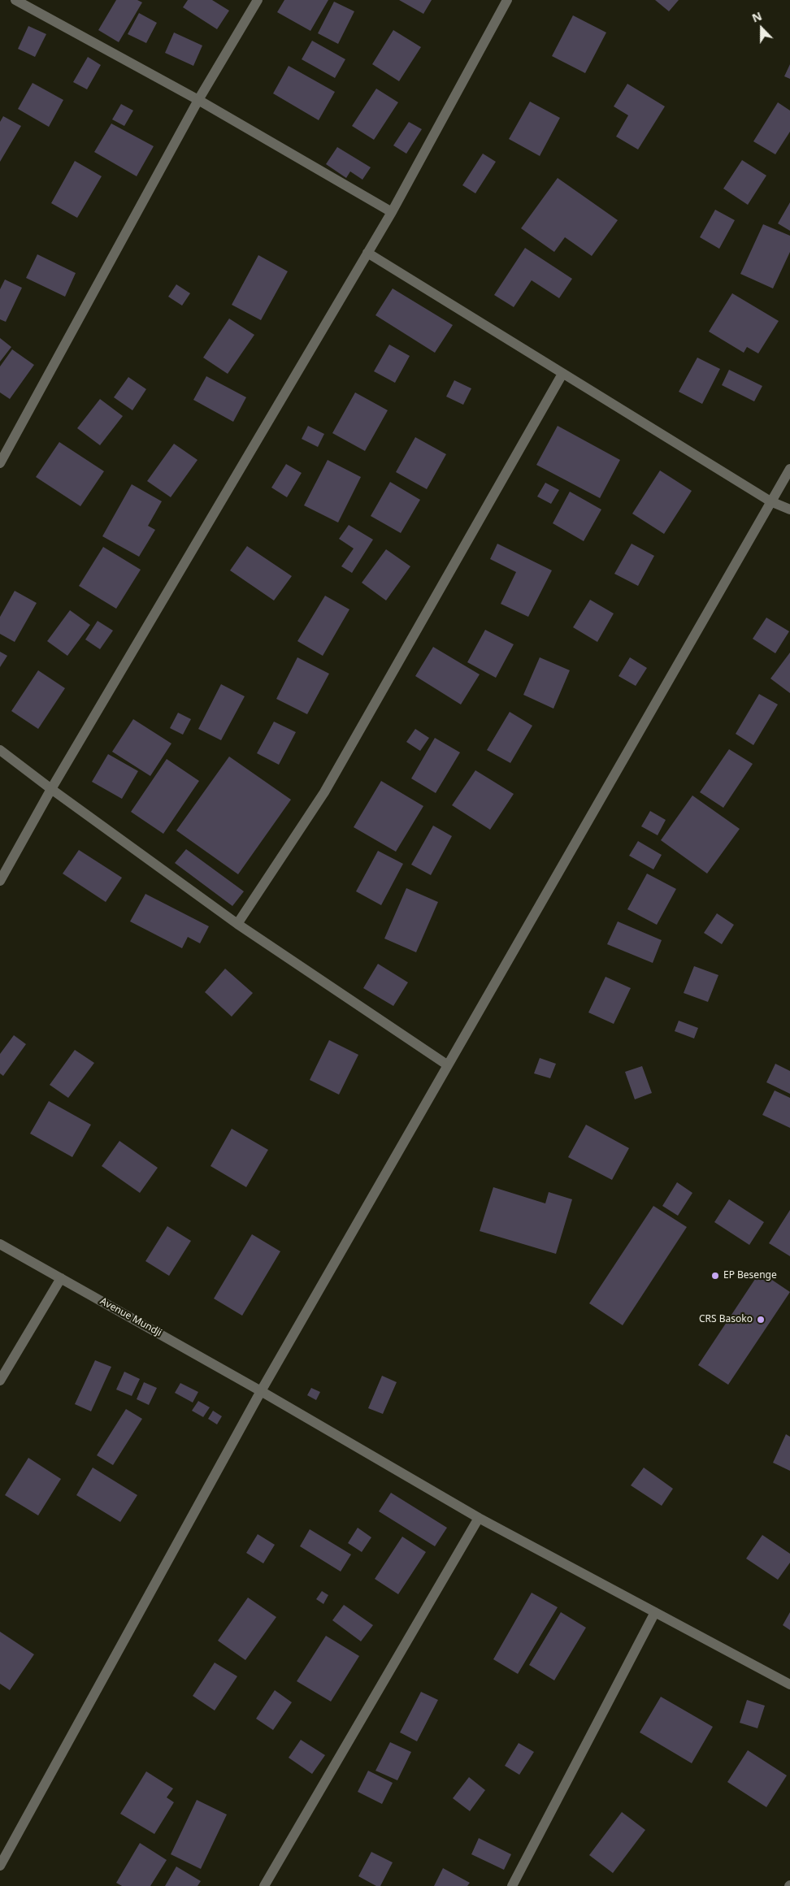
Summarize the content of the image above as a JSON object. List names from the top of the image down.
{
  "streets": {
    "street": ["Avenue Mundji"]
  },
  "places": ["EP Besenge", "CRS Basoko"],
  "north": "top"
}
